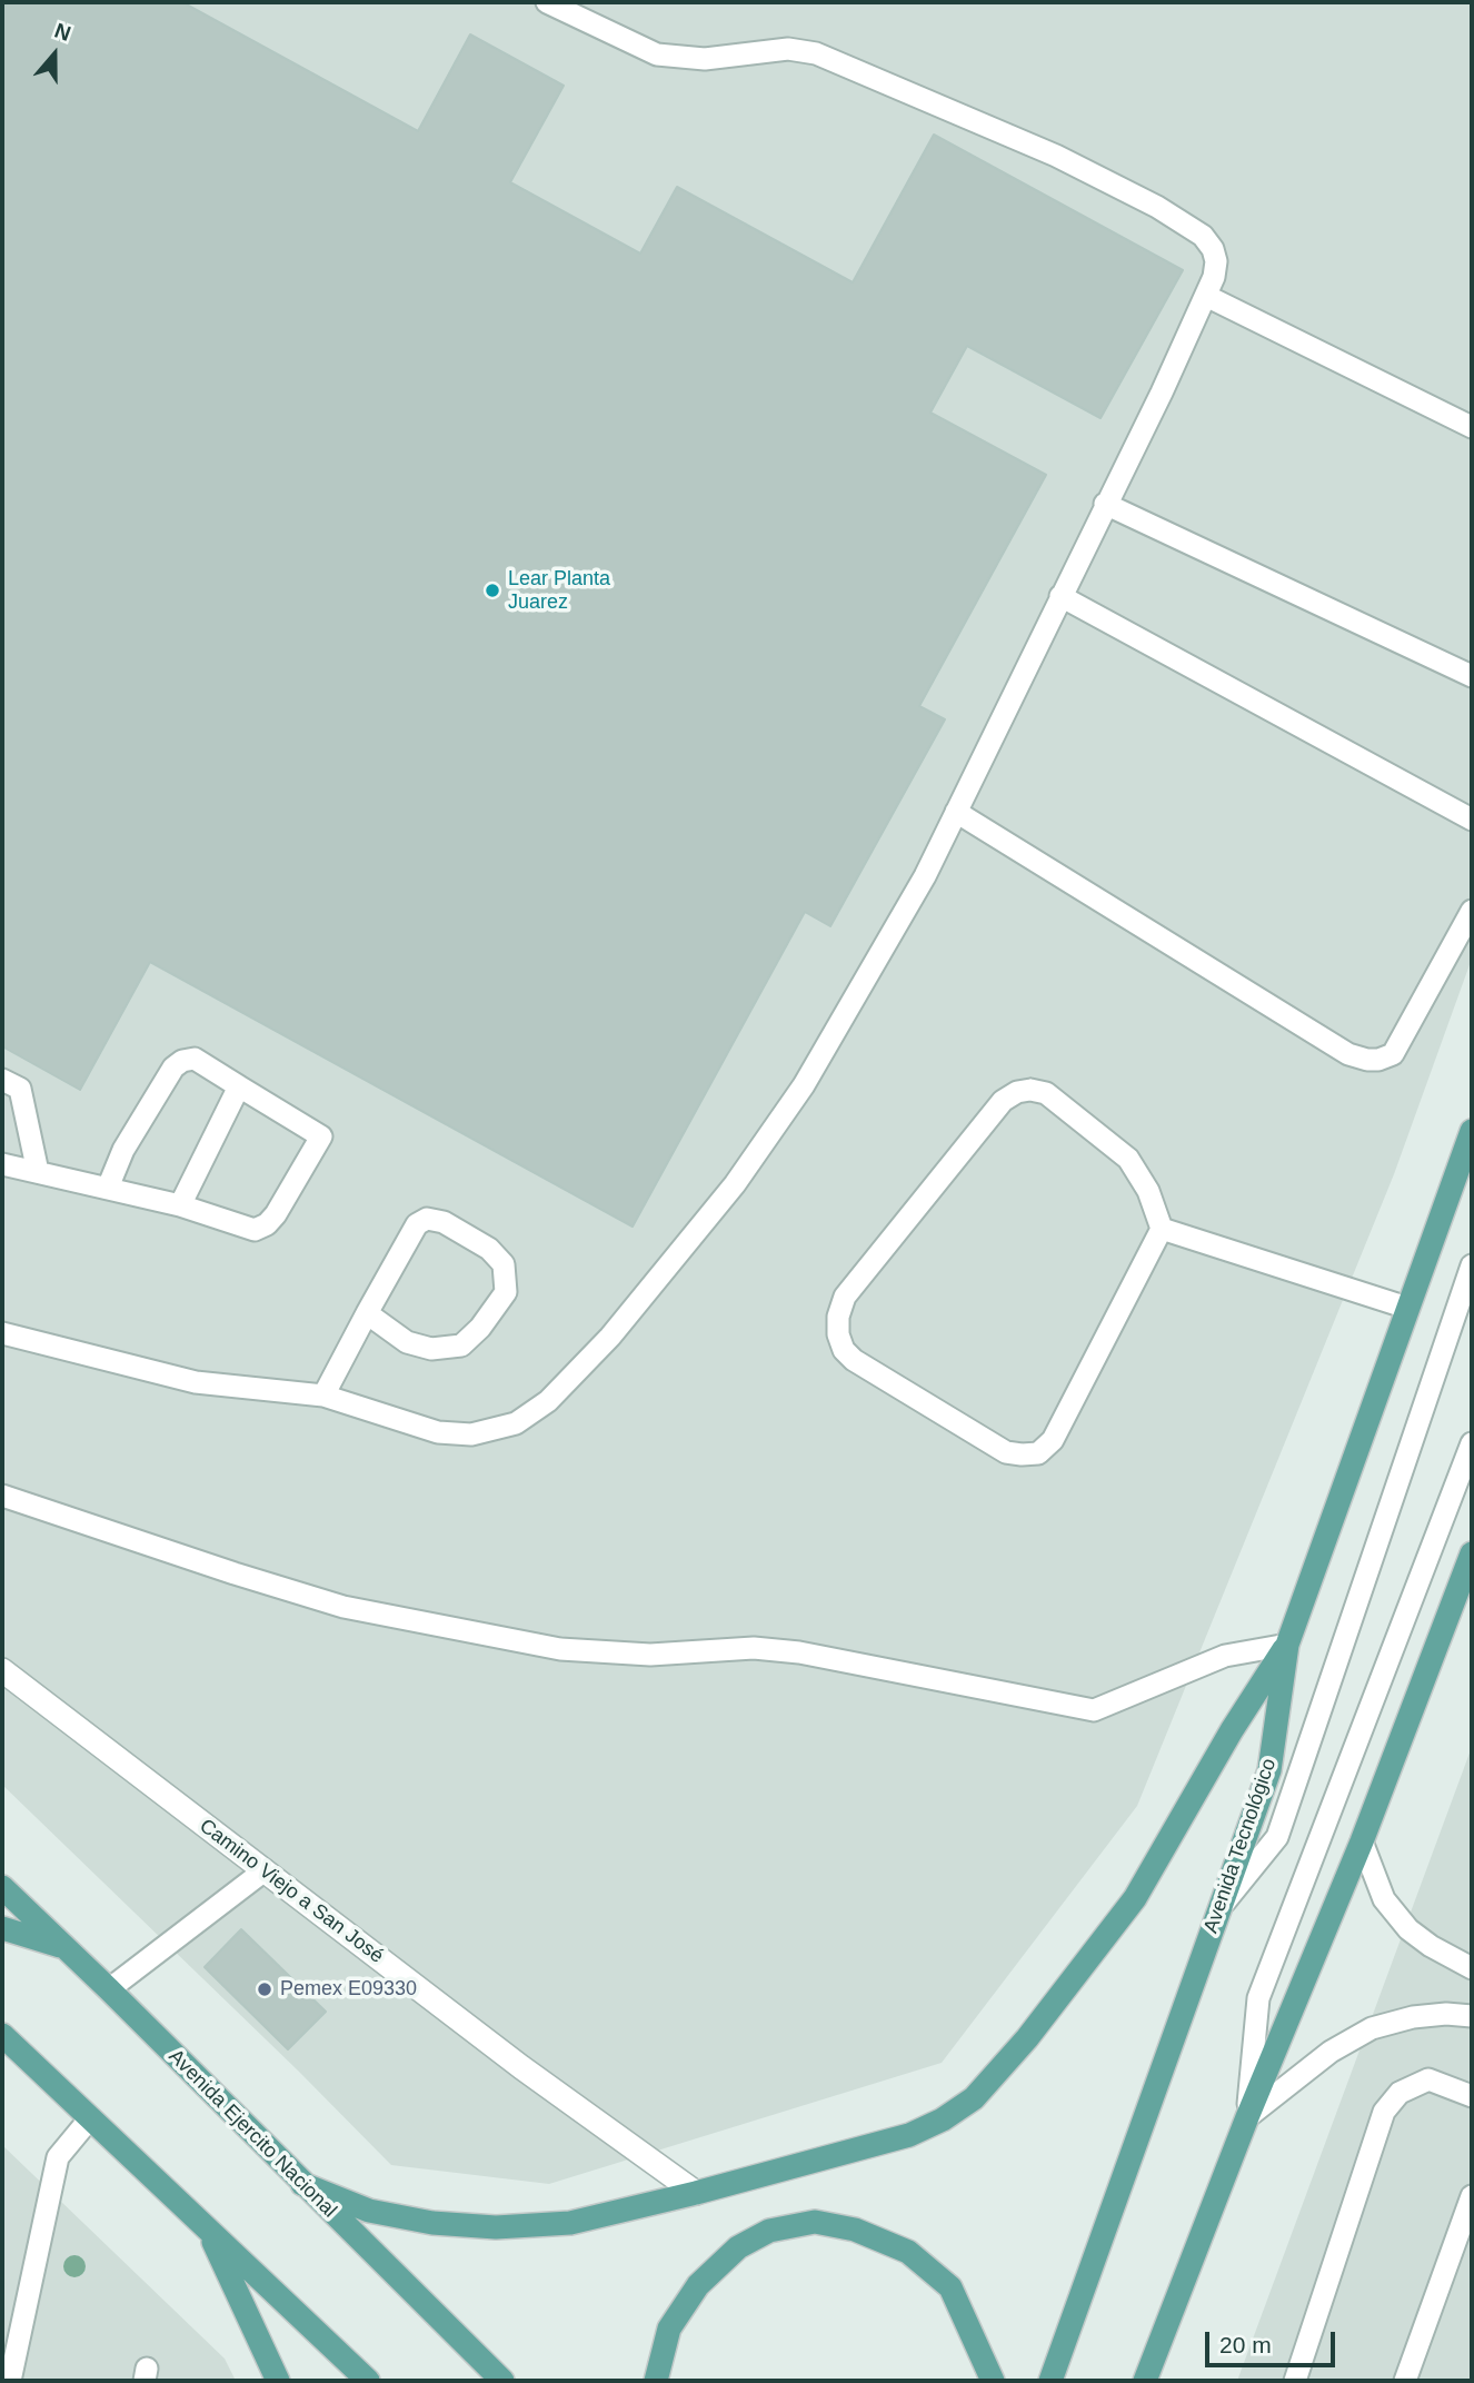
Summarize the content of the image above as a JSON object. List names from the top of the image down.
{
  "streets": {
    "main road": ["Avenida Tecnológico", "Avenida Ejercito Nacional"],
    "street": ["Camino Viejo a San José"]
  },
  "places": ["Lear Planta Juarez", "Pemex E09330"],
  "scale_bar": "20 m",
  "north": "top"
}
